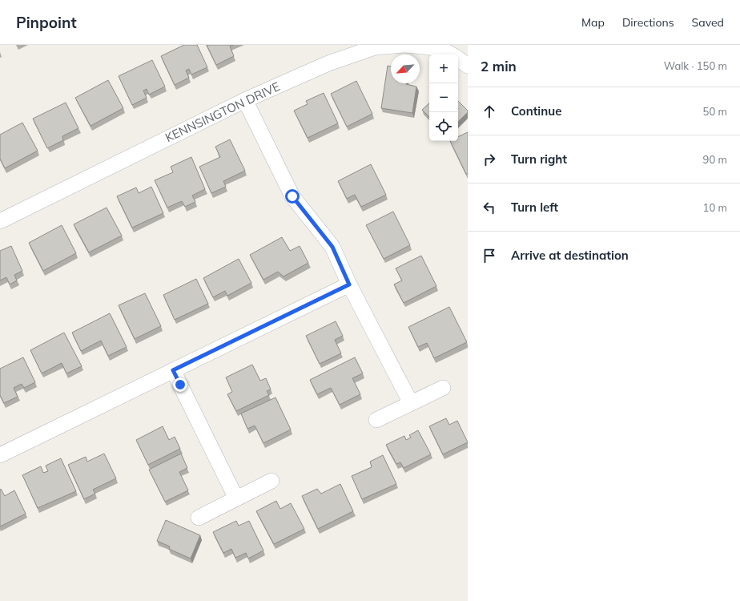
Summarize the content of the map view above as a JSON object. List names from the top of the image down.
{
  "streets": {
    "street": ["KENNSINGTON DRIVE"]
  },
  "north": "bottom left",
  "page": {
    "header": "Pinpoint",
    "nav": ["Map", "Directions", "Saved"],
    "heading": ["2 min", "Walk · 150 m"],
    "map_buttons": ["+", "−"],
    "list": [
      ["Continue", "50 m"],
      ["Turn right", "90 m"],
      ["Turn left", "10 m"],
      "Arrive at destination"
    ]
  }
}
